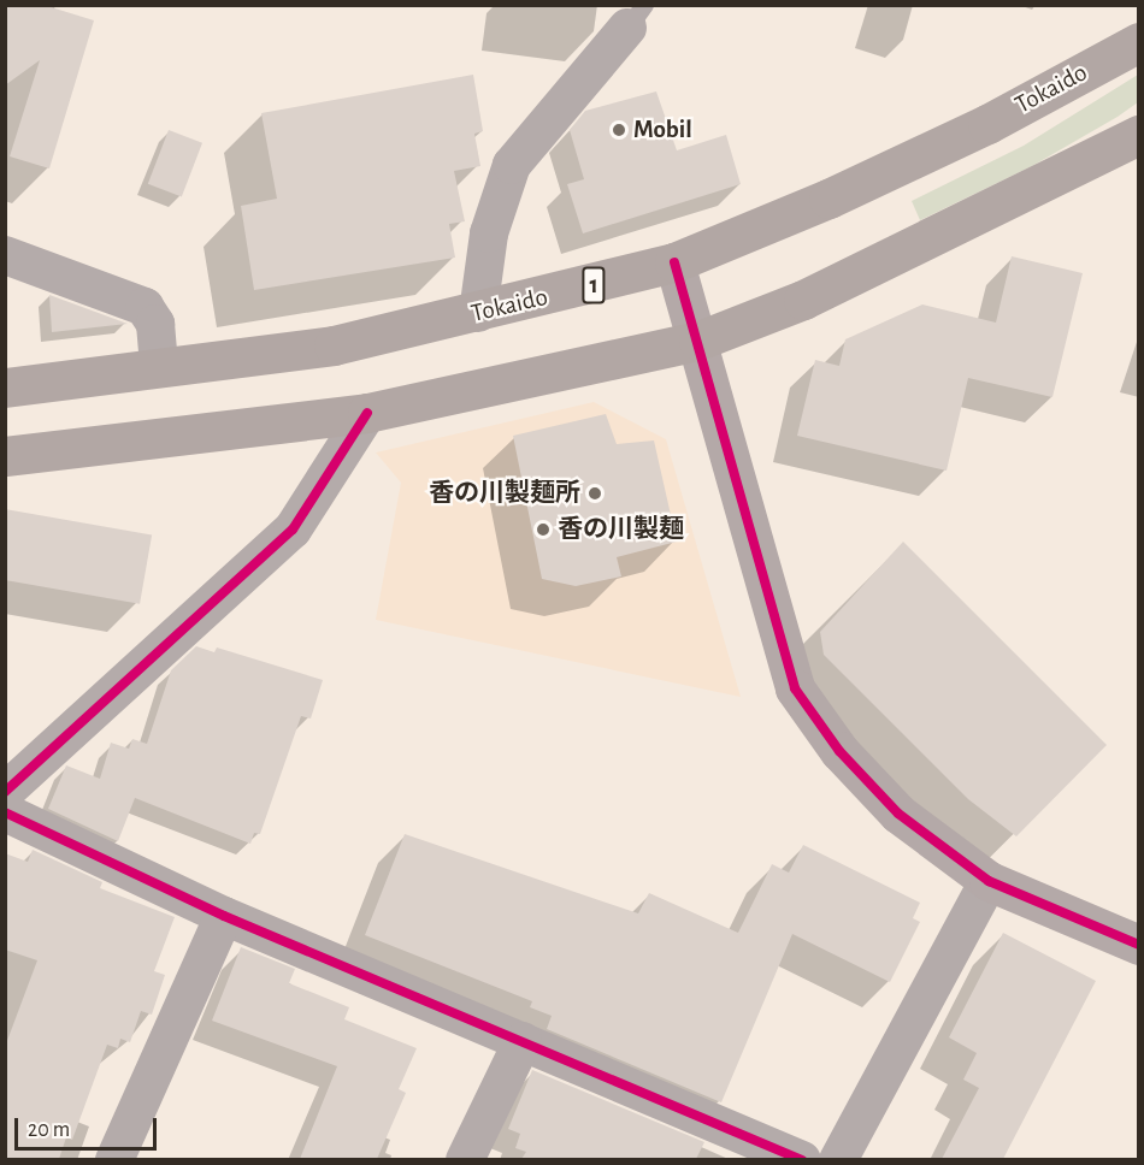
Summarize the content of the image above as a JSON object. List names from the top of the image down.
{
  "streets": {
    "highway": ["Tokaido", "1"]
  },
  "places": ["Mobil", "香の川製麺所", "香の川製麺"],
  "scale_bar": "20 m"
}
